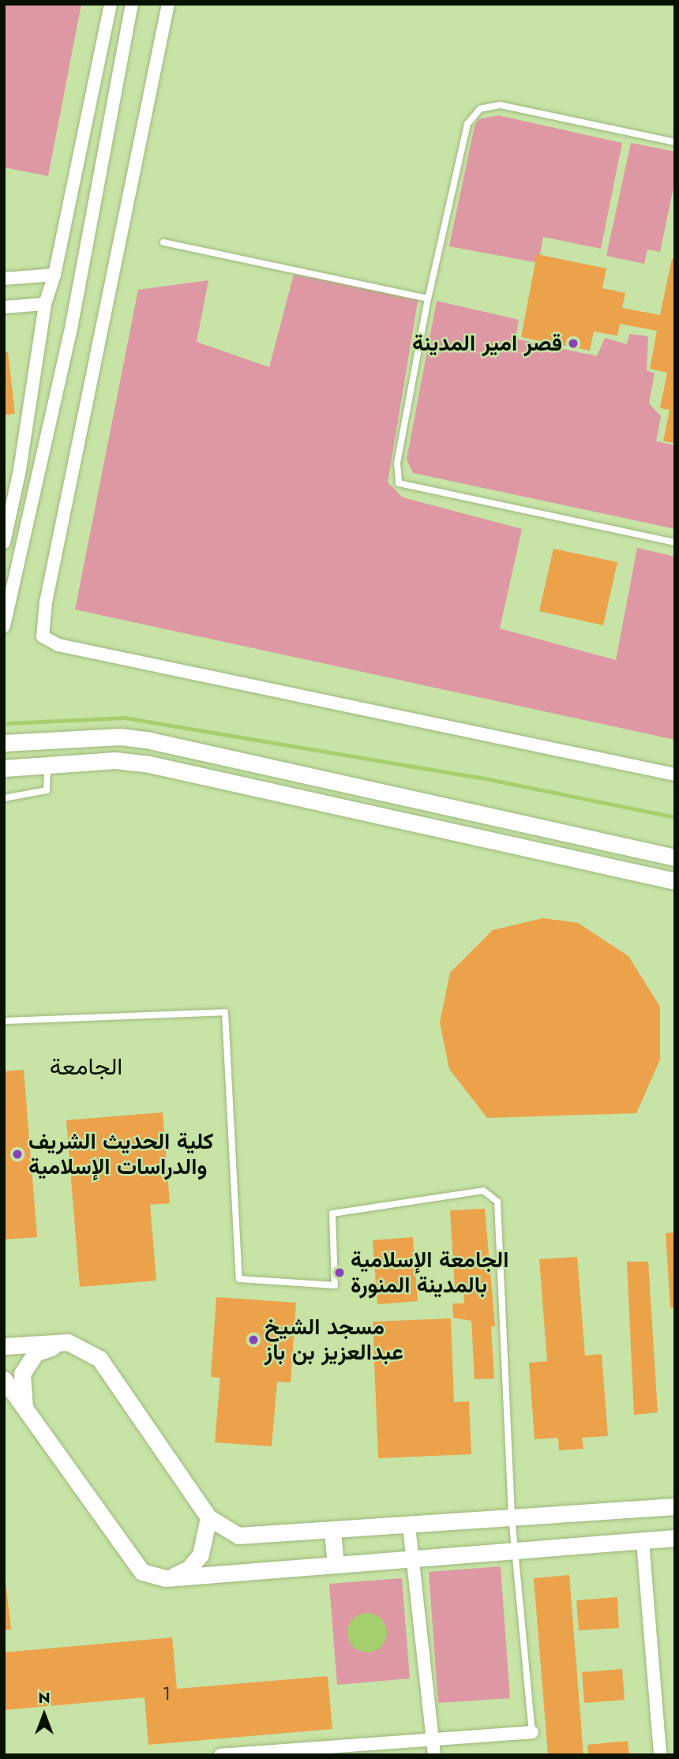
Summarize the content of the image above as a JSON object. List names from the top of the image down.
{
  "districts": ["الجامعة"],
  "places": [
    "قصر امير المدينة",
    "كلية الحديث الشريف والدراسات الإسلامية",
    "الجامعة الإسلامية بالمدينة المنورة",
    "مسجد الشيخ عبدالعزيز بن باز"
  ],
  "house_numbers": ["1"],
  "north": "top"
}
